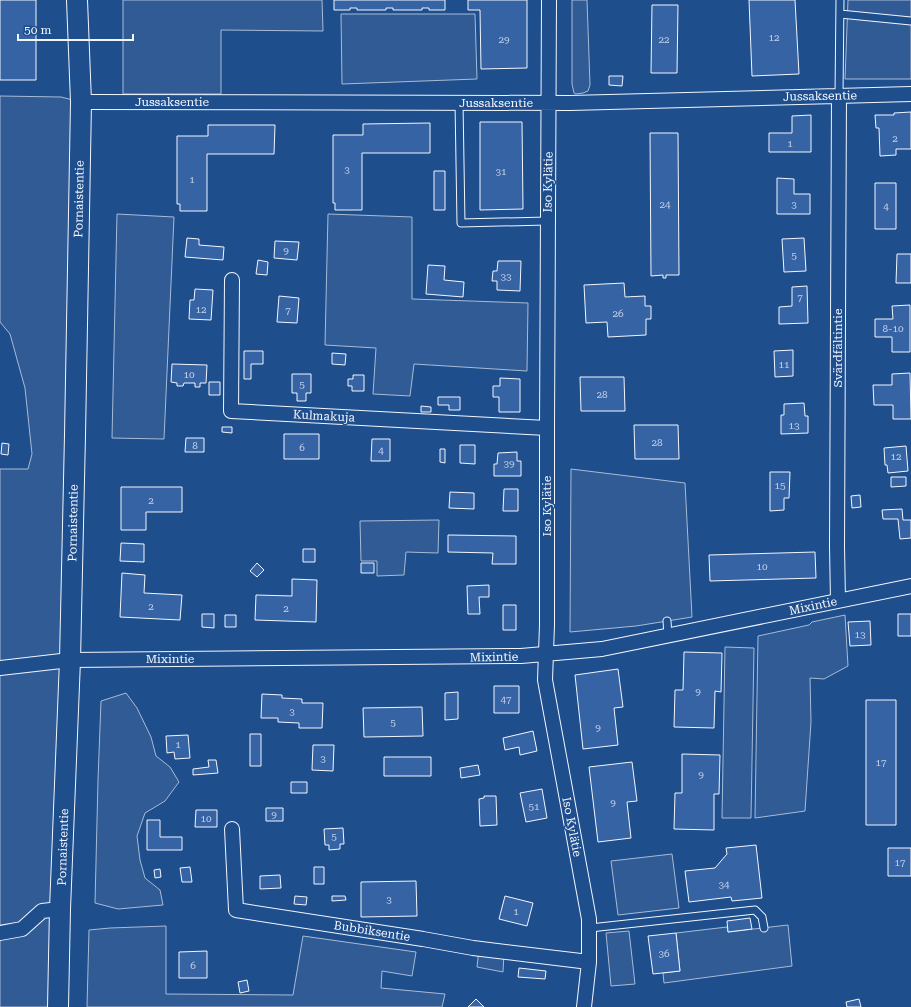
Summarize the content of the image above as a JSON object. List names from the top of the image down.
{
  "streets": {
    "street": [
      "Jussaksentie",
      "Iso Kylätie",
      "Pornaistentie",
      "Svärdfältintie",
      "Kulmakuja",
      "Mixintie",
      "Bubbiksentie"
    ]
  },
  "crossings": [
    ["Jussaksentie", "Iso Kylätie"],
    ["Jussaksentie", "Pornaistentie"],
    ["Jussaksentie", "Svärdfältintie"],
    ["Iso Kylätie", "Kulmakuja"],
    ["Iso Kylätie", "Mixintie"],
    ["Iso Kylätie", "Bubbiksentie"],
    ["Pornaistentie", "Mixintie"],
    ["Svärdfältintie", "Mixintie"]
  ],
  "house_numbers": [
    "12",
    "29",
    "22",
    "2",
    "1",
    "3",
    "31",
    "1",
    "24",
    "3",
    "4",
    "9",
    "5",
    "33",
    "7",
    "12",
    "7",
    "26",
    "8-10",
    "11",
    "10",
    "5",
    "28",
    "13",
    "28",
    "8",
    "6",
    "4",
    "12",
    "39",
    "15",
    "2",
    "10",
    "2",
    "2",
    "13",
    "9",
    "47",
    "3",
    "5",
    "9",
    "1",
    "3",
    "17",
    "9",
    "9",
    "51",
    "9",
    "10",
    "5",
    "17",
    "34",
    "3",
    "1",
    "36",
    "6"
  ],
  "scale_bar": "50 m"
}
